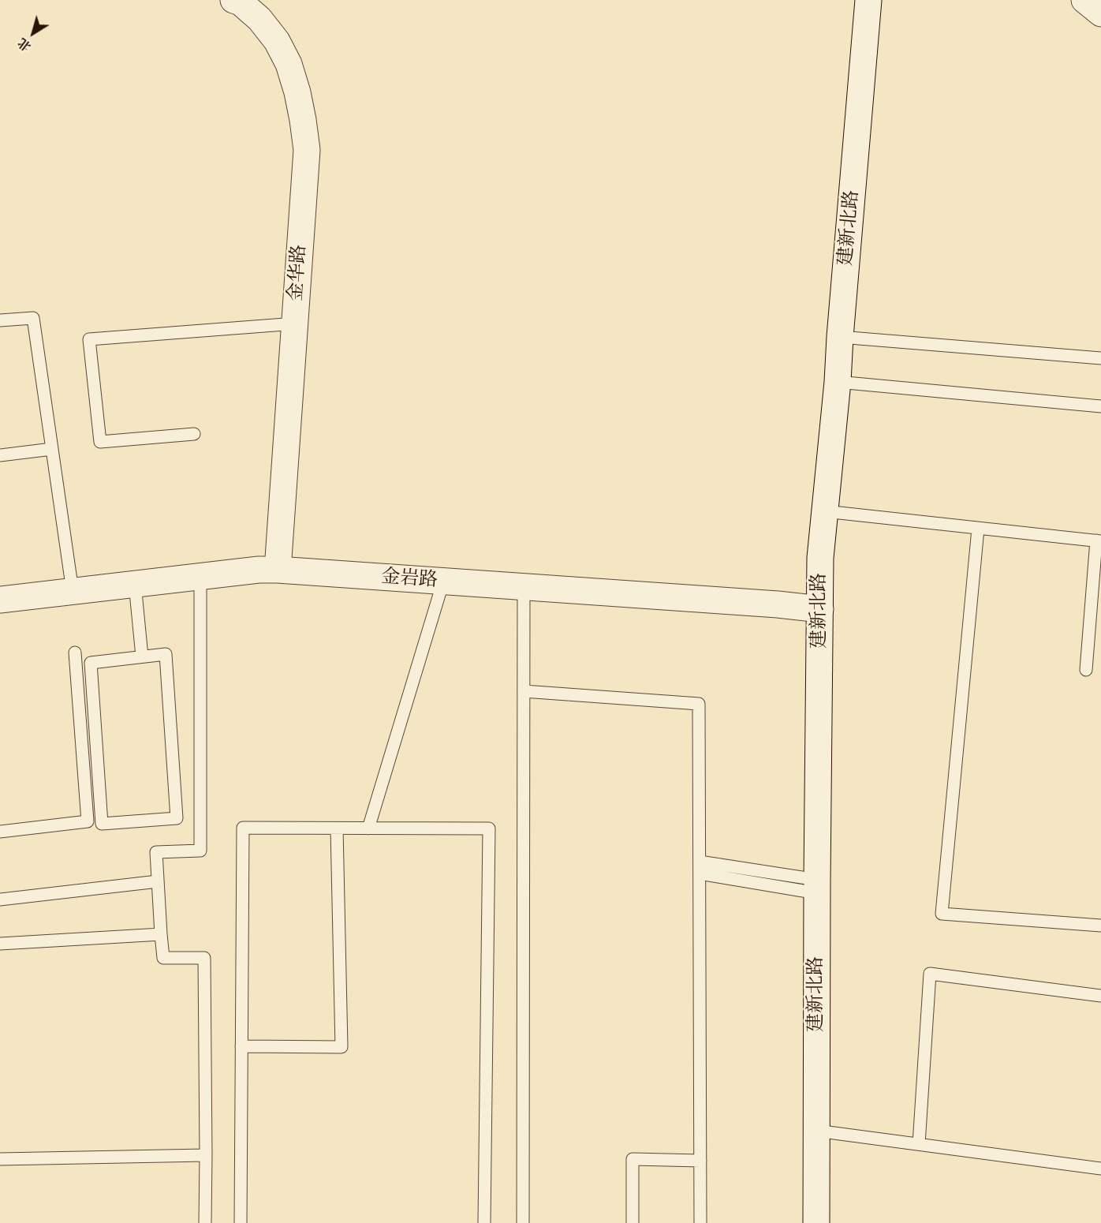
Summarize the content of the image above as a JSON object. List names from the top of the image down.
{
  "streets": {
    "street": ["建新北路", "金华路", "金岩路"]
  },
  "crossings": [
    ["建新北路", "金岩路"],
    ["金华路", "金岩路"]
  ],
  "north": "bottom left"
}
